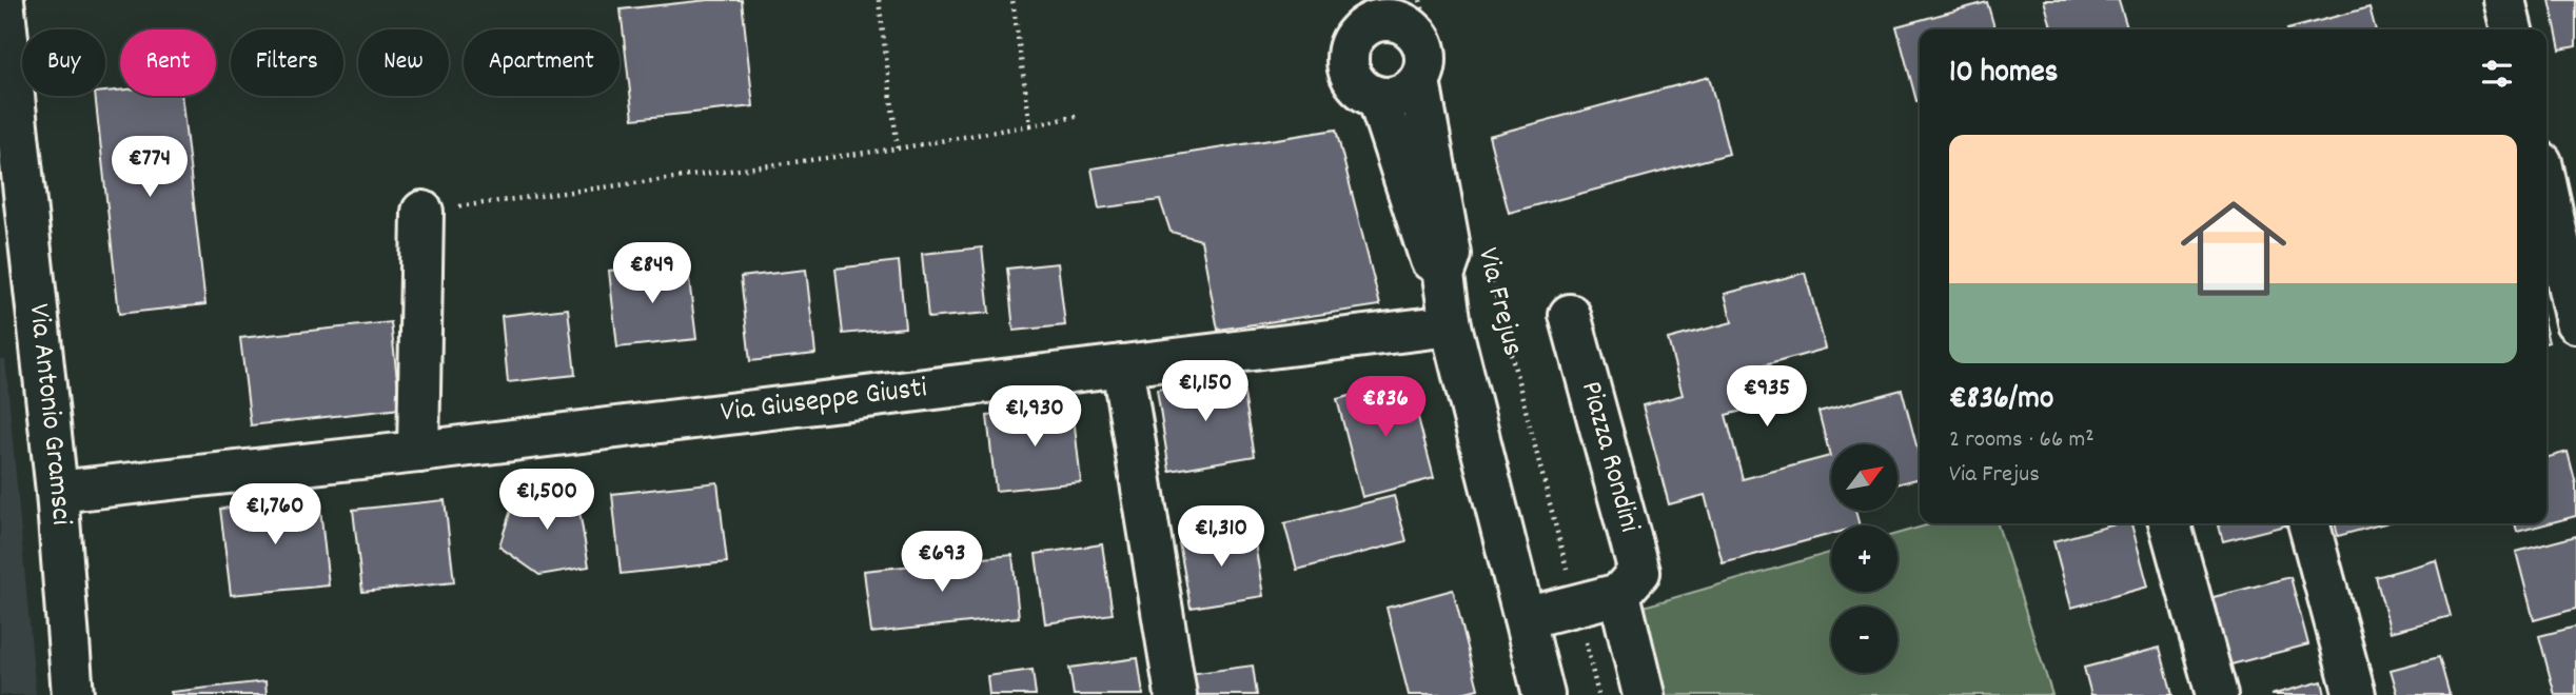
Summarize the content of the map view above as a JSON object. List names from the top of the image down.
{
  "streets": {
    "street": [
      "Via Frejus",
      "Via Giuseppe Giusti",
      "Via Antonio Gramsci",
      "Piazza Rondini"
    ]
  },
  "crossings": [
    ["Via Frejus", "Via Giuseppe Giusti"],
    ["Via Giuseppe Giusti", "Via Antonio Gramsci"]
  ],
  "north": "top right",
  "page": {
    "chip": [
      "Buy",
      "Rent",
      "Filters",
      "New",
      "Apartment"
    ],
    "heading": "10 homes",
    "list": [
      {
        "name": "€836/mo",
        "note": "2 rooms · 66 m² · Via Frejus"
      }
    ],
    "price": [
      "€774",
      "€849",
      "€1,150",
      "€935",
      "€836",
      "€1,930",
      "€1,500",
      "€1,760",
      "€1,310",
      "€693"
    ],
    "map_buttons": ["+", "−"]
  }
}
